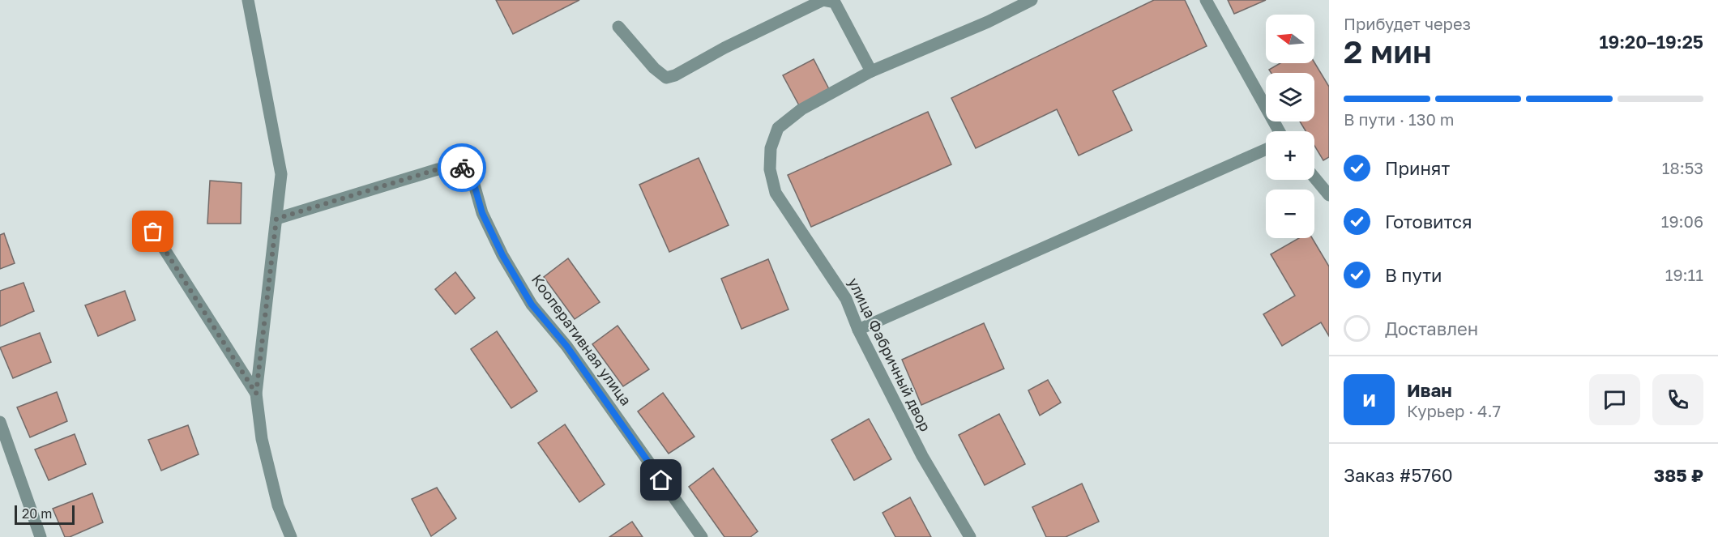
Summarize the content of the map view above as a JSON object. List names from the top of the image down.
{
  "streets": {
    "street": ["Кооперативная улица", "улица Фабричный двор"]
  },
  "scale_bar": "20 m",
  "north": "left",
  "page": {
    "heading": ["2 мин", "Прибудет через", "19:20–19:25"],
    "panel": [
      "Иван",
      "Курьер · 4.7",
      "Заказ #5760",
      "385 ₽"
    ],
    "map_buttons": ["+", "−"],
    "bar": "В пути · 130 m",
    "list": [
      ["Принят", "18:53"],
      ["Готовится", "19:06"],
      ["В пути", "19:11"],
      "Доставлен"
    ],
    "round": "И",
    "scale": "20 m"
  }
}
